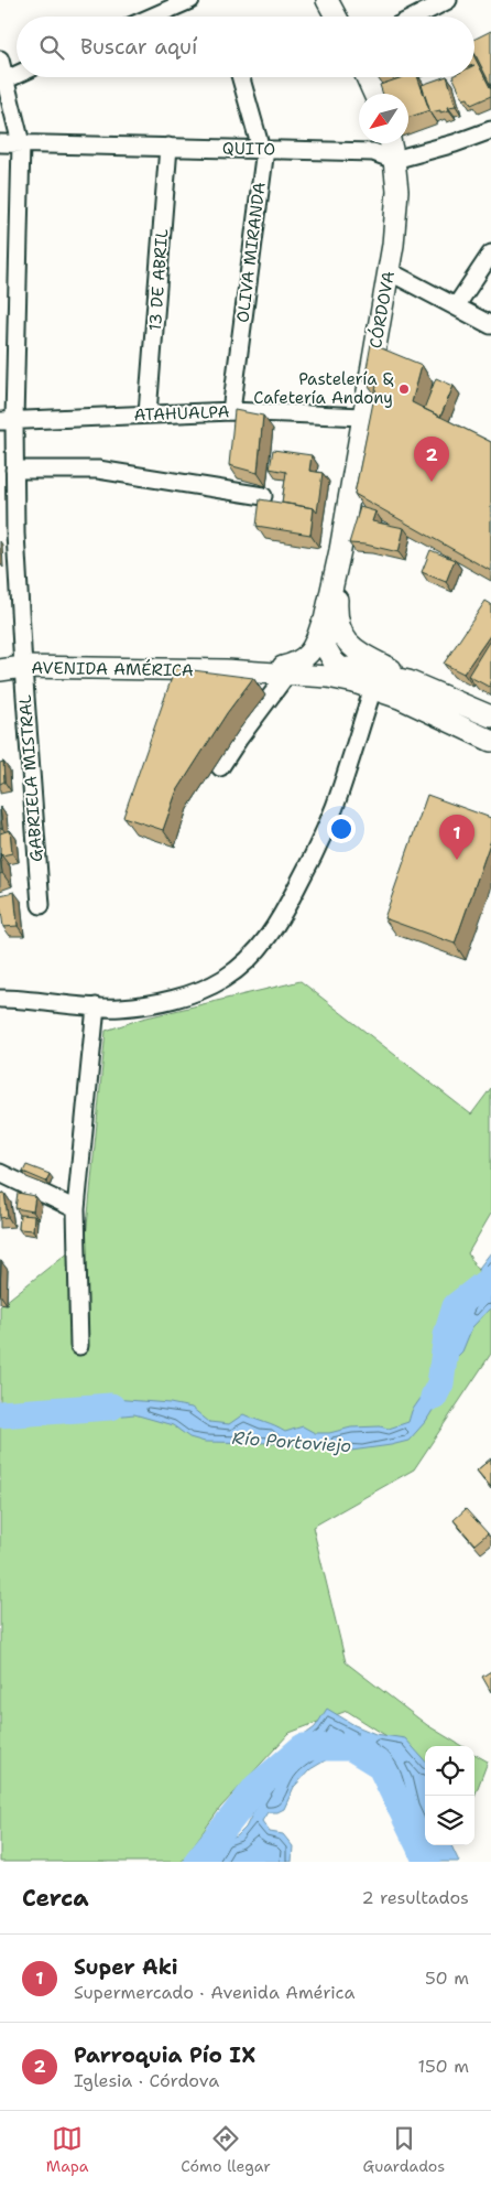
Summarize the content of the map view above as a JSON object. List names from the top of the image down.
{
  "streets": {
    "street": [
      "QUITO",
      "OLIVA MIRANDA",
      "13 DE ABRIL",
      "CÓRDOVA",
      "ATAHUALPA",
      "AVENIDA AMÉRICA",
      "GABRIELA MISTRAL"
    ]
  },
  "crossings": [
    ["QUITO", "OLIVA MIRANDA"],
    ["QUITO", "13 DE ABRIL"],
    ["QUITO", "CÓRDOVA"],
    ["QUITO", "GABRIELA MISTRAL"],
    ["OLIVA MIRANDA", "ATAHUALPA"],
    ["13 DE ABRIL", "ATAHUALPA"],
    ["CÓRDOVA", "ATAHUALPA"],
    ["CÓRDOVA", "AVENIDA AMÉRICA"],
    ["ATAHUALPA", "GABRIELA MISTRAL"],
    ["AVENIDA AMÉRICA", "GABRIELA MISTRAL"]
  ],
  "water": ["Río Portoviejo"],
  "places": ["Pastelería & Cafetería Andony"],
  "north": "bottom left",
  "page": {
    "search": "Buscar aquí",
    "pins": ["2", "1"],
    "heading": ["Cerca", "2 resultados"],
    "list": [
      {
        "mark": "1",
        "name": "Super Aki",
        "note": "Supermercado · Avenida América",
        "value": "50 m"
      },
      {
        "mark": "2",
        "name": "Parroquia Pío IX",
        "note": "Iglesia · Córdova",
        "value": "150 m"
      }
    ],
    "nav": ["Mapa", "Cómo llegar", "Guardados"]
  }
}
